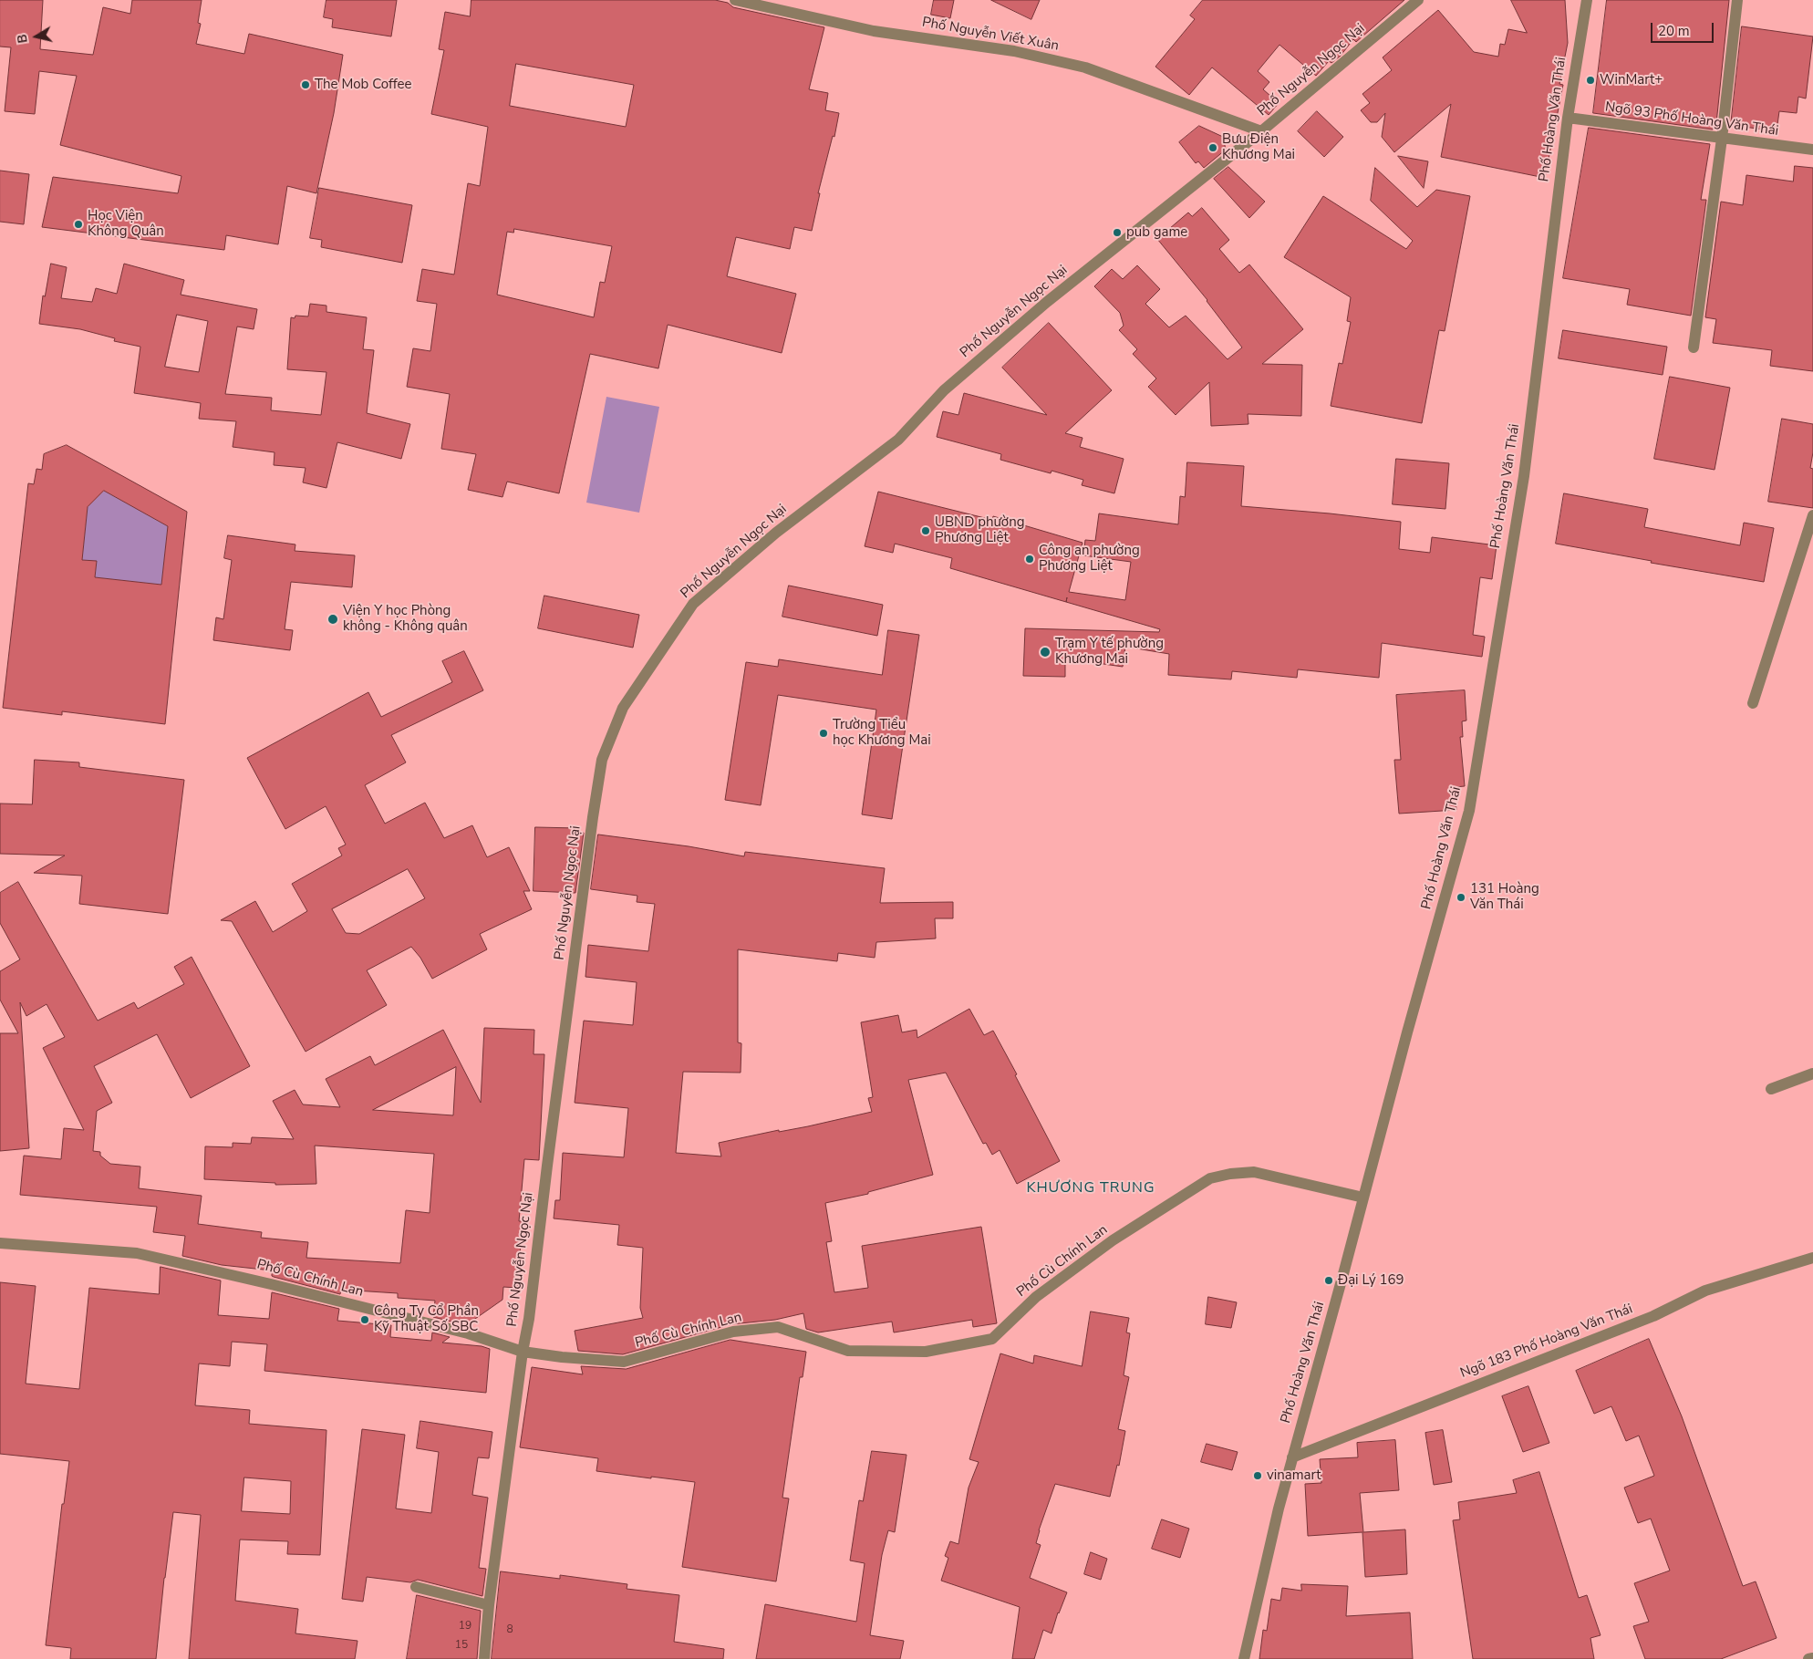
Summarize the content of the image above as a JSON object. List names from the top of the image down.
{
  "streets": {
    "street": [
      "Phố Nguyễn Viết Xuân",
      "Phố Nguyễn Ngọc Nại",
      "Phố Hoàng Văn Thái",
      "Ngõ 93 Phố Hoàng Văn Thái",
      "Phố Cù Chính Lan",
      "Ngõ 183 Phố Hoàng Văn Thái"
    ]
  },
  "crossings": [
    ["Phố Nguyễn Viết Xuân", "Phố Nguyễn Ngọc Nại"],
    ["Phố Nguyễn Ngọc Nại", "Phố Cù Chính Lan"],
    ["Phố Hoàng Văn Thái", "Ngõ 93 Phố Hoàng Văn Thái"],
    ["Phố Hoàng Văn Thái", "Phố Cù Chính Lan"],
    ["Phố Hoàng Văn Thái", "Ngõ 183 Phố Hoàng Văn Thái"]
  ],
  "districts": ["KHƯƠNG TRUNG"],
  "places": [
    "WinMart+",
    "The Mob Coffee",
    "Bưu Điện Khương Mai",
    "Học Viện Không Quân",
    "pub game",
    "UBND phường Phương Liệt",
    "Công an phường Phương Liệt",
    "Viện Y học Phòng không - Không quân",
    "Trạm Y tế phường Khương Mai",
    "Trường Tiểu học Khương Mai",
    "131 Hoàng Văn Thái",
    "Đại Lý 169",
    "Công Ty Cổ Phần Kỹ Thuật Số SBC",
    "vinamart"
  ],
  "house_numbers": ["19", "8", "15"],
  "scale_bar": "20 m",
  "north": "left"
}
